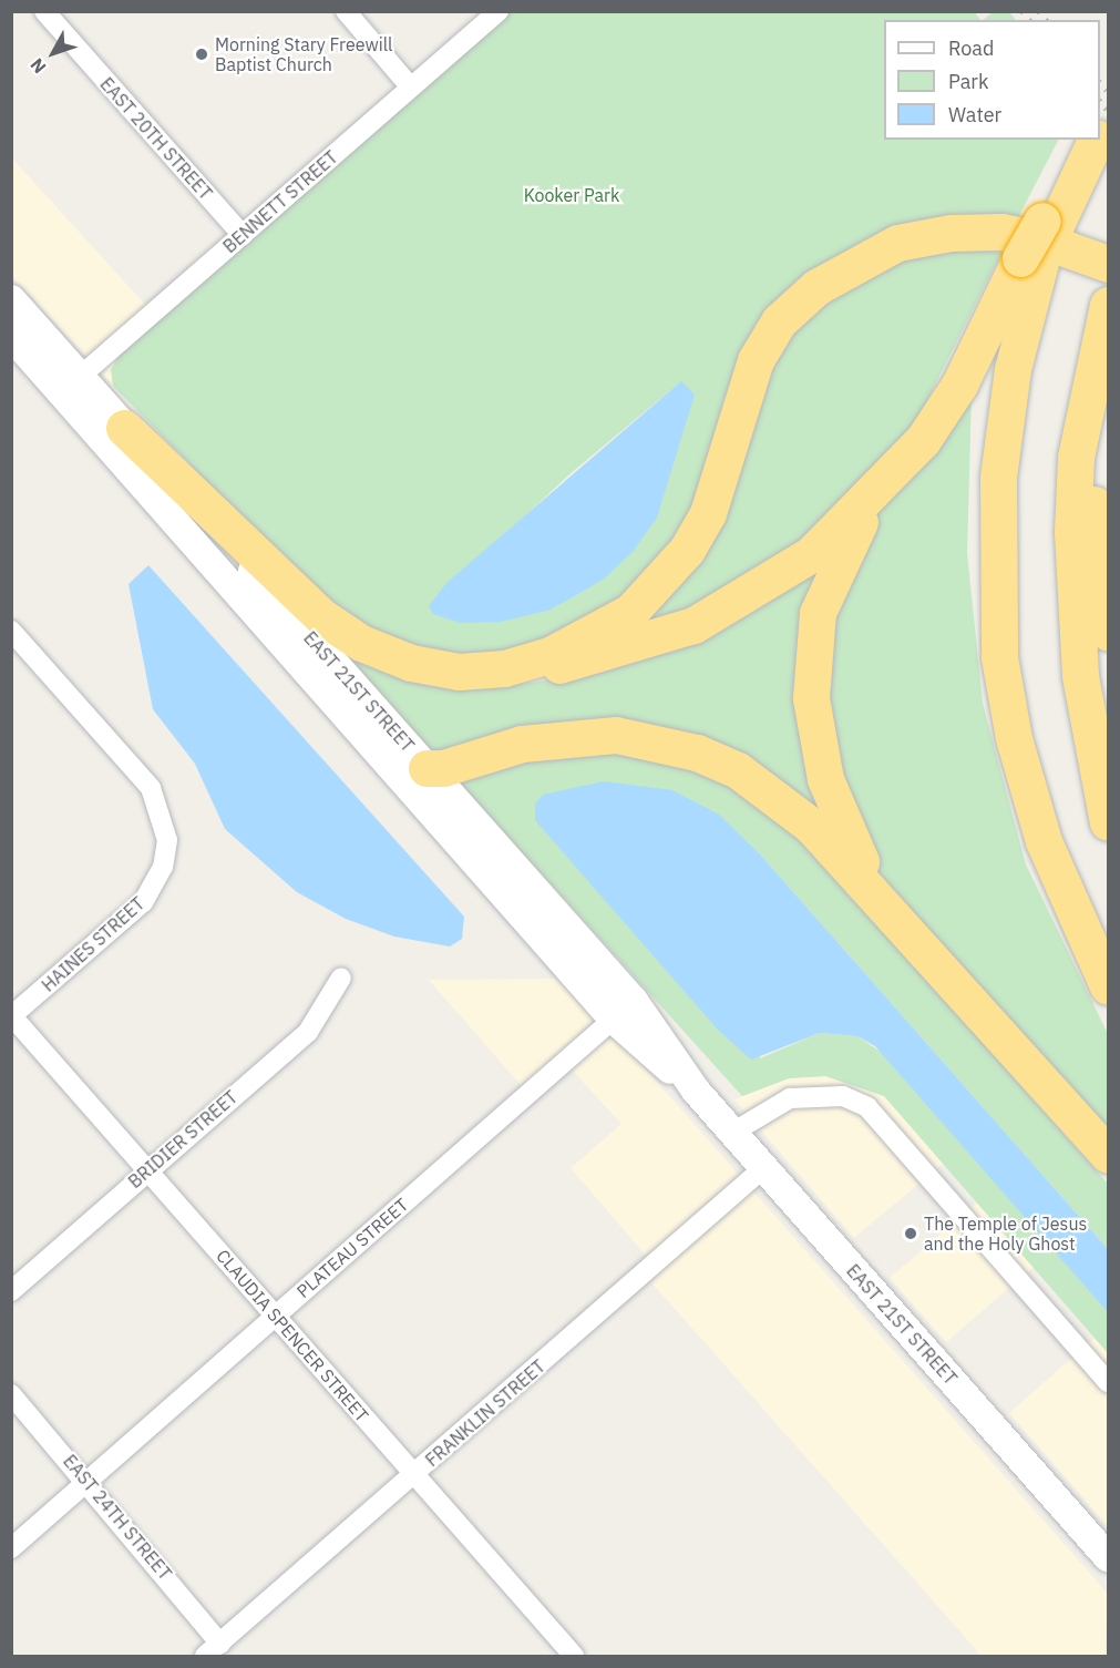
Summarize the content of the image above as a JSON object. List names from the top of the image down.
{
  "streets": {
    "main road": ["EAST 21ST STREET"],
    "street": [
      "EAST 20TH STREET",
      "BENNETT STREET",
      "HAINES STREET",
      "BRIDIER STREET",
      "PLATEAU STREET",
      "CLAUDIA SPENCER STREET",
      "FRANKLIN STREET",
      "EAST 24TH STREET"
    ]
  },
  "crossings": [
    ["EAST 20TH STREET", "BENNETT STREET"],
    ["BENNETT STREET", "EAST 21ST STREET"],
    ["EAST 21ST STREET", "PLATEAU STREET"],
    ["EAST 21ST STREET", "FRANKLIN STREET"],
    ["HAINES STREET", "CLAUDIA SPENCER STREET"],
    ["BRIDIER STREET", "CLAUDIA SPENCER STREET"],
    ["PLATEAU STREET", "CLAUDIA SPENCER STREET"],
    ["PLATEAU STREET", "EAST 24TH STREET"],
    ["CLAUDIA SPENCER STREET", "FRANKLIN STREET"],
    ["FRANKLIN STREET", "EAST 24TH STREET"]
  ],
  "parks": ["Kooker Park"],
  "places": ["Morning Stary Freewill Baptist Church", "The Temple of Jesus and the Holy Ghost"],
  "legend": ["Road", "Park", "Water"],
  "north": "bottom left"
}
